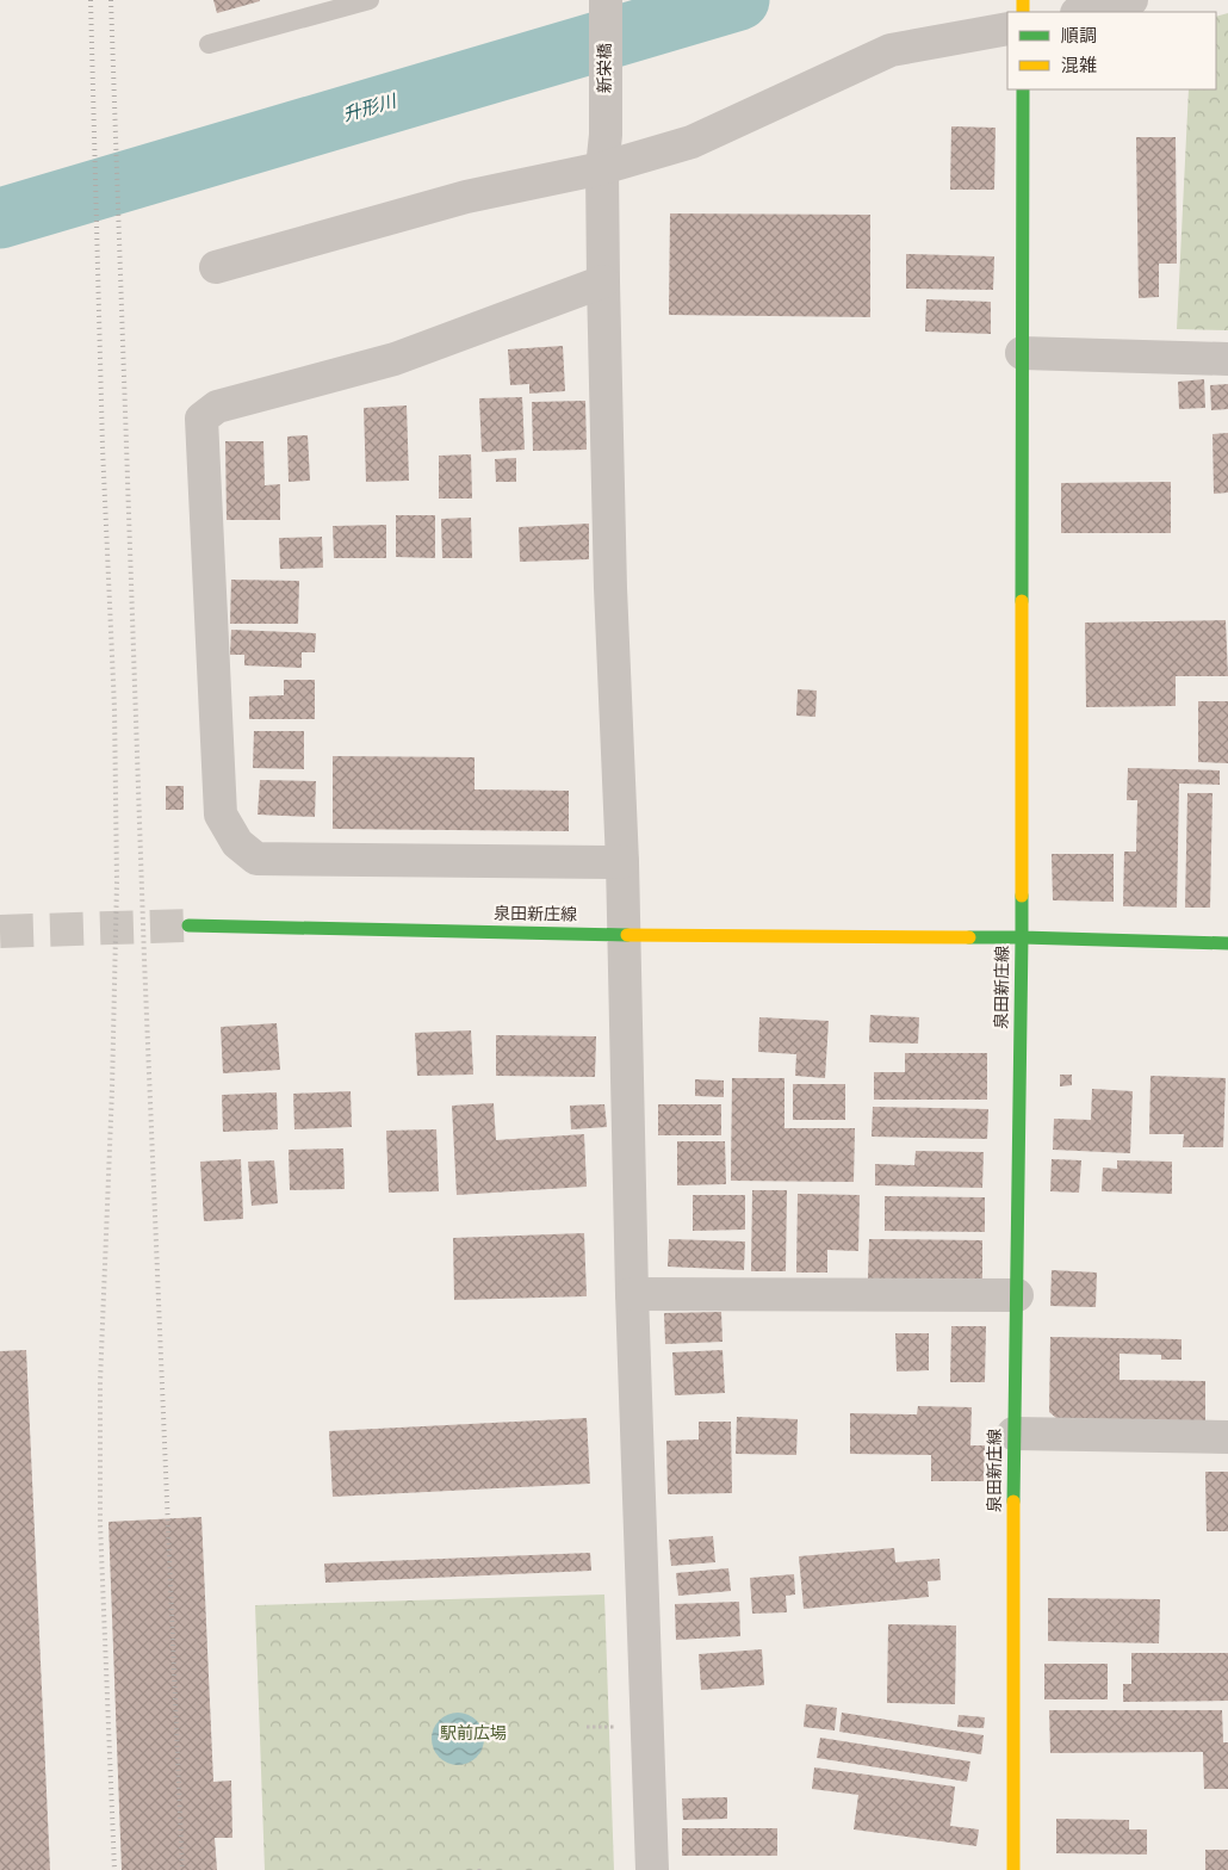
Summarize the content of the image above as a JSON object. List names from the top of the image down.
{
  "streets": {
    "main road": ["泉田新庄線"],
    "street": ["新栄橋"]
  },
  "crossings": [
    ["新栄橋", "泉田新庄線"]
  ],
  "water": ["升形川"],
  "parks": ["駅前広場"],
  "legend": ["順調", "混雑"]
}
